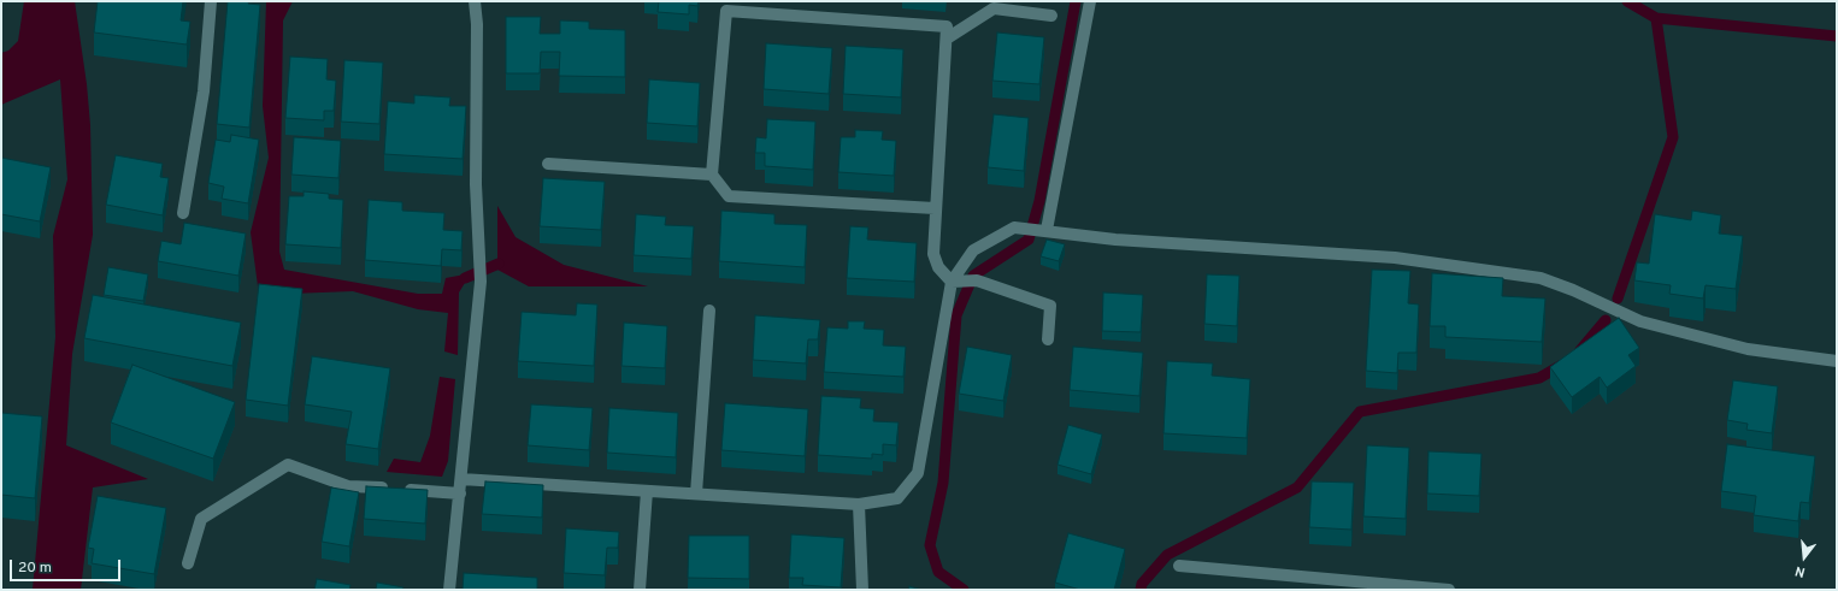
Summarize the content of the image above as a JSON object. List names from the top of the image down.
{
  "scale_bar": "20 m",
  "north": "bottom"
}
